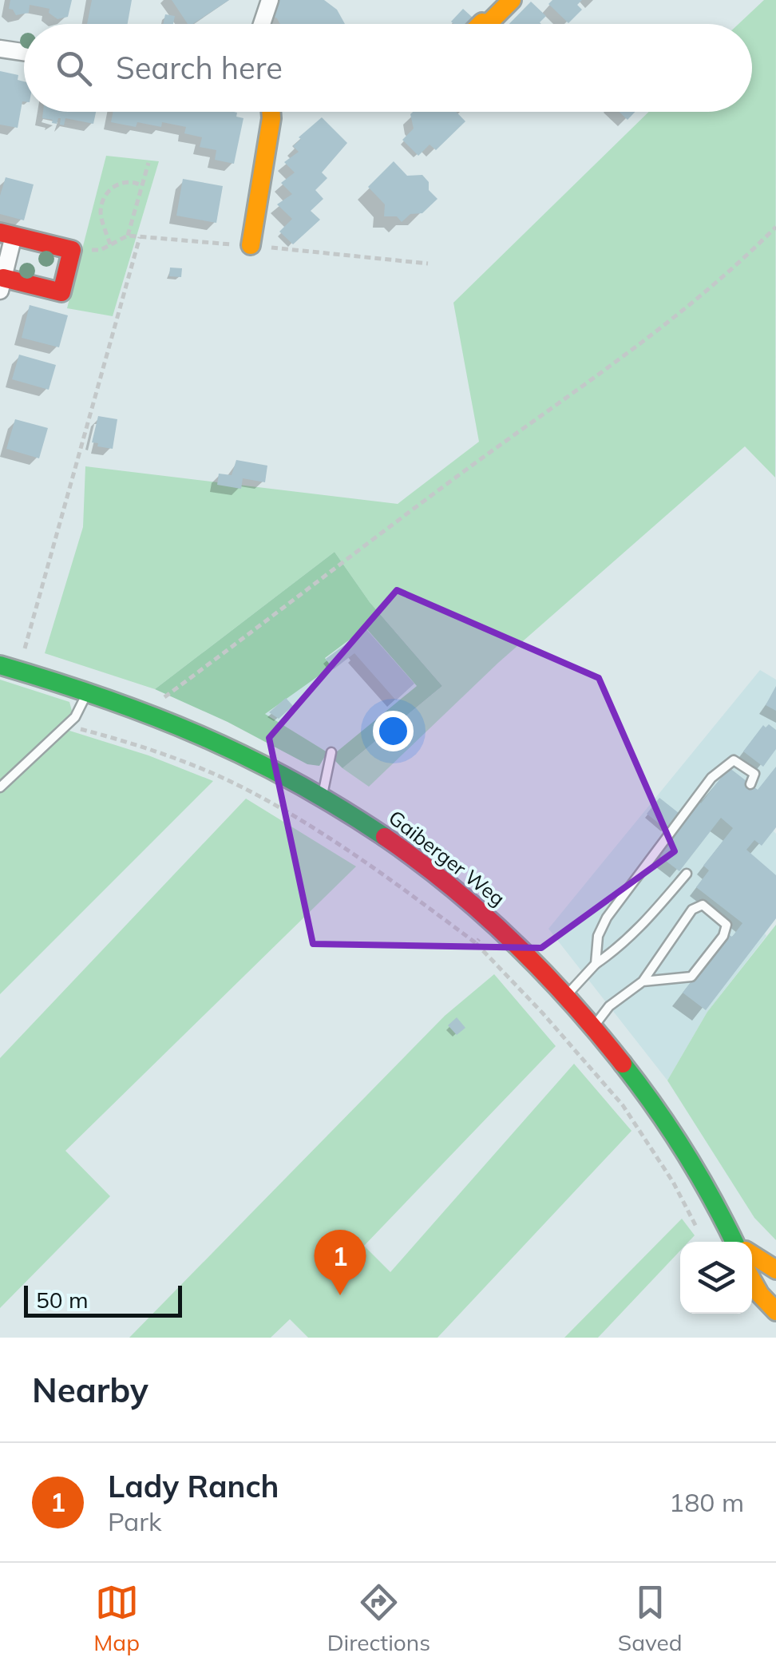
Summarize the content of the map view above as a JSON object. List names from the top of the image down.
{
  "streets": {
    "street": ["Gaiberger Weg"]
  },
  "scale_bar": "50 m",
  "page": {
    "search": "Search here",
    "pins": "1",
    "scale": "50 m",
    "heading": "Nearby",
    "list": [
      {
        "mark": "1",
        "name": "Lady Ranch",
        "note": "Park",
        "value": "180 m"
      }
    ],
    "nav": ["Map", "Directions", "Saved"]
  }
}
